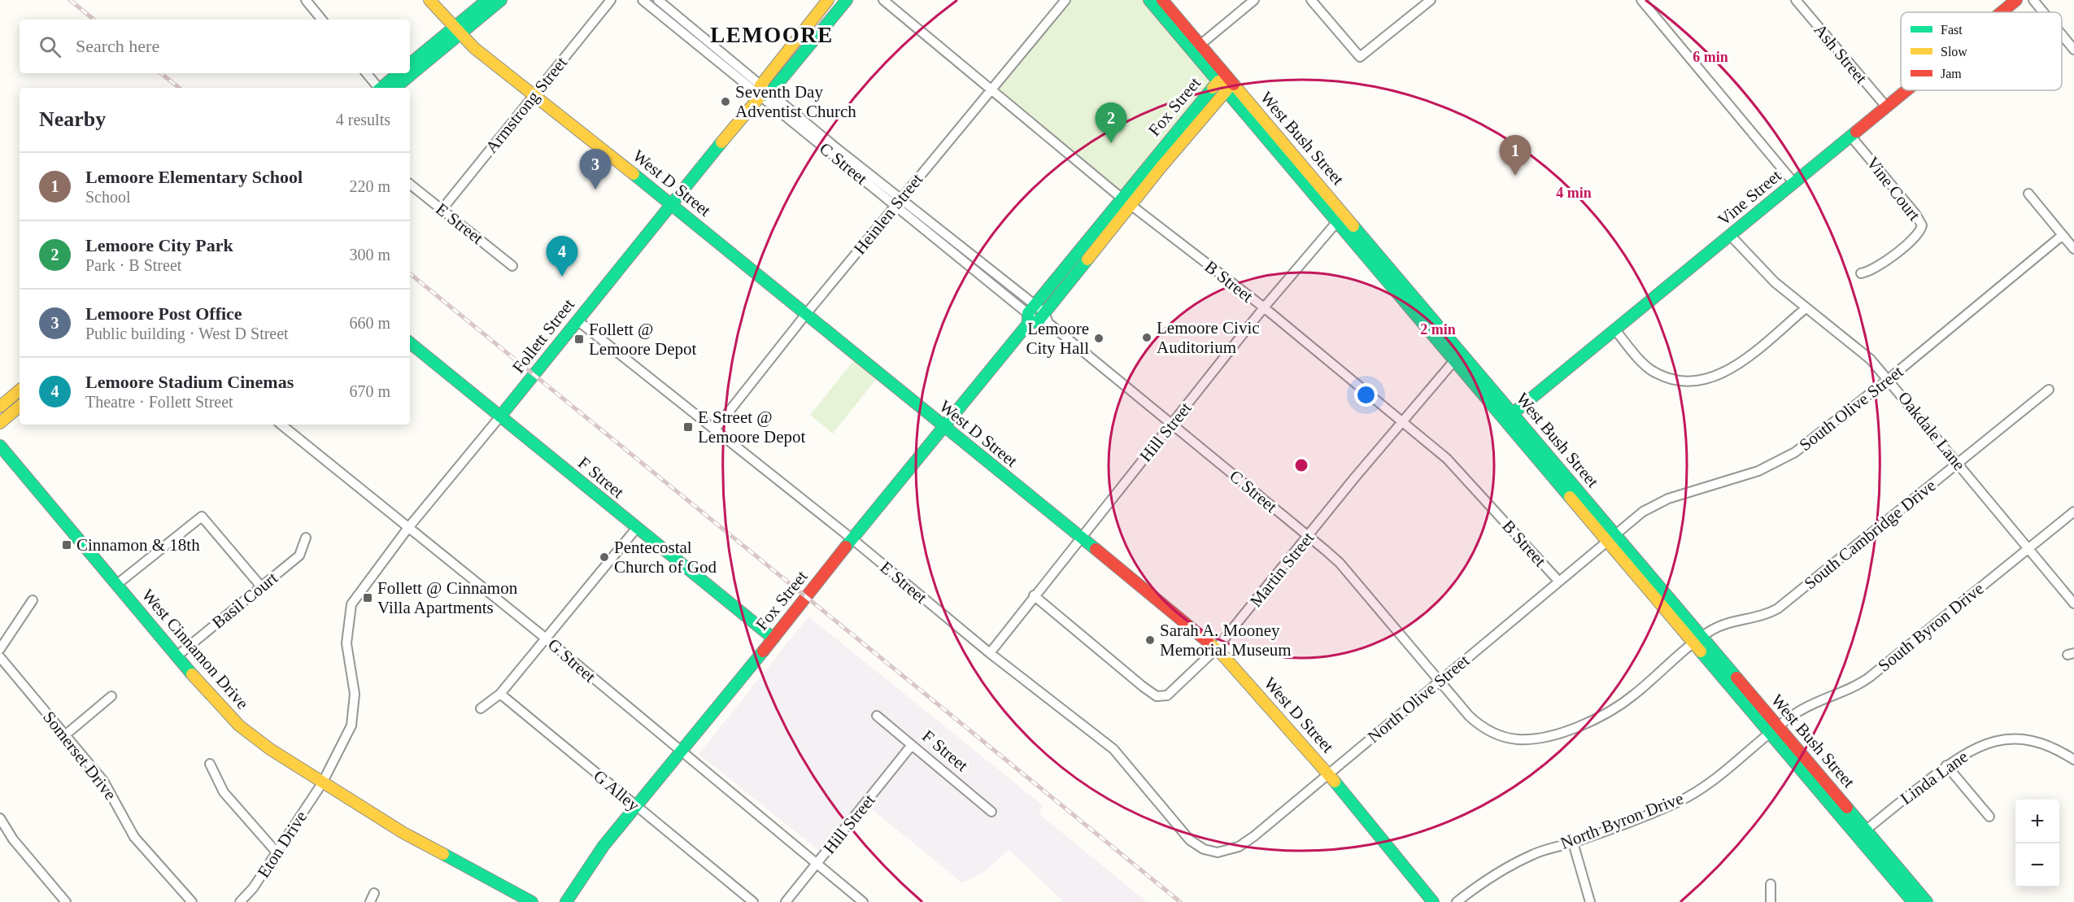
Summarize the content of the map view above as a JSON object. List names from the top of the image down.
{
  "streets": {
    "street": [
      "Ash Street",
      "Armstrong Street",
      "Fox Street",
      "West Bush Street",
      "C Street",
      "West D Street",
      "Vine Court",
      "Vine Street",
      "Heinlen Street",
      "E Street",
      "B Street",
      "Follett Street",
      "South Olive Street",
      "Oakdale Lane",
      "Hill Street",
      "F Street",
      "South Cambridge Drive",
      "Martin Street",
      "Basil Court",
      "South Byron Drive",
      "West Cinnamon Drive",
      "G Street",
      "North Olive Street",
      "Somerset Drive",
      "Linda Lane",
      "G Alley",
      "North Byron Drive",
      "Eton Drive"
    ]
  },
  "crossings": [
    ["Ash Street", "Vine Street"],
    ["Armstrong Street", "West D Street"],
    ["Armstrong Street", "E Street"],
    ["Fox Street", "West Bush Street"],
    ["Fox Street", "C Street"],
    ["Fox Street", "West D Street"],
    ["Fox Street", "E Street"],
    ["Fox Street", "B Street"],
    ["Fox Street", "F Street"],
    ["Fox Street", "G Street"],
    ["Fox Street", "G Alley"],
    ["West Bush Street", "Vine Street"],
    ["West Bush Street", "South Olive Street"],
    ["West Bush Street", "Hill Street"],
    ["West Bush Street", "South Cambridge Drive"],
    ["West Bush Street", "Martin Street"],
    ["West Bush Street", "South Byron Drive"],
    ["West Bush Street", "North Olive Street"],
    ["West Bush Street", "Linda Lane"],
    ["West Bush Street", "North Byron Drive"],
    ["C Street", "Heinlen Street"],
    ["C Street", "Follett Street"],
    ["C Street", "Hill Street"],
    ["C Street", "South Cambridge Drive"],
    ["C Street", "Martin Street"],
    ["C Street", "North Olive Street"],
    ["West D Street", "Heinlen Street"],
    ["West D Street", "Follett Street"],
    ["West D Street", "Hill Street"],
    ["West D Street", "Martin Street"],
    ["West D Street", "North Olive Street"],
    ["Vine Court", "Vine Street"],
    ["Vine Street", "Oakdale Lane"],
    ["Heinlen Street", "E Street"],
    ["Heinlen Street", "B Street"],
    ["E Street", "Follett Street"],
    ["E Street", "Hill Street"],
    ["E Street", "North Olive Street"],
    ["B Street", "Hill Street"],
    ["B Street", "Martin Street"],
    ["B Street", "North Olive Street"],
    ["Follett Street", "F Street"],
    ["Follett Street", "G Street"],
    ["Follett Street", "Eton Drive"],
    ["South Olive Street", "Oakdale Lane"],
    ["South Olive Street", "North Olive Street"],
    ["Oakdale Lane", "South Cambridge Drive"],
    ["Oakdale Lane", "South Byron Drive"],
    ["Hill Street", "F Street"],
    ["Hill Street", "Martin Street"],
    ["Hill Street", "G Street"],
    ["South Cambridge Drive", "North Olive Street"],
    ["Basil Court", "West Cinnamon Drive"],
    ["South Byron Drive", "North Byron Drive"],
    ["West Cinnamon Drive", "Eton Drive"]
  ],
  "districts": ["LEMOORE"],
  "places": {
    "other": [
      "Seventh Day Adventist Church",
      "Lemoore Civic Auditorium",
      "Lemoore City Hall",
      "Pentecostal Church of God",
      "Sarah A. Mooney Memorial Museum"
    ],
    "transit": [
      "Follett @ Lemoore Depot",
      "E Street @ Lemoore Depot",
      "Cinnamon & 18th",
      "Follett @ Cinnamon Villa Apartments"
    ]
  },
  "legend": ["Fast", "Slow", "Jam"],
  "page": {
    "search": "Search here",
    "heading": ["Nearby", "4 results"],
    "pins": [
      "2",
      "1",
      "3",
      "4"
    ],
    "list": [
      {
        "mark": "1",
        "name": "Lemoore Elementary School",
        "note": "School",
        "value": "220 m"
      },
      {
        "mark": "2",
        "name": "Lemoore City Park",
        "note": "Park · B Street",
        "value": "300 m"
      },
      {
        "mark": "3",
        "name": "Lemoore Post Office",
        "note": "Public building · West D Street",
        "value": "660 m"
      },
      {
        "mark": "4",
        "name": "Lemoore Stadium Cinemas",
        "note": "Theatre · Follett Street",
        "value": "670 m"
      }
    ],
    "map_buttons": ["+", "−"]
  },
  "rings": ["6 min", "4 min", "2 min"]
}
